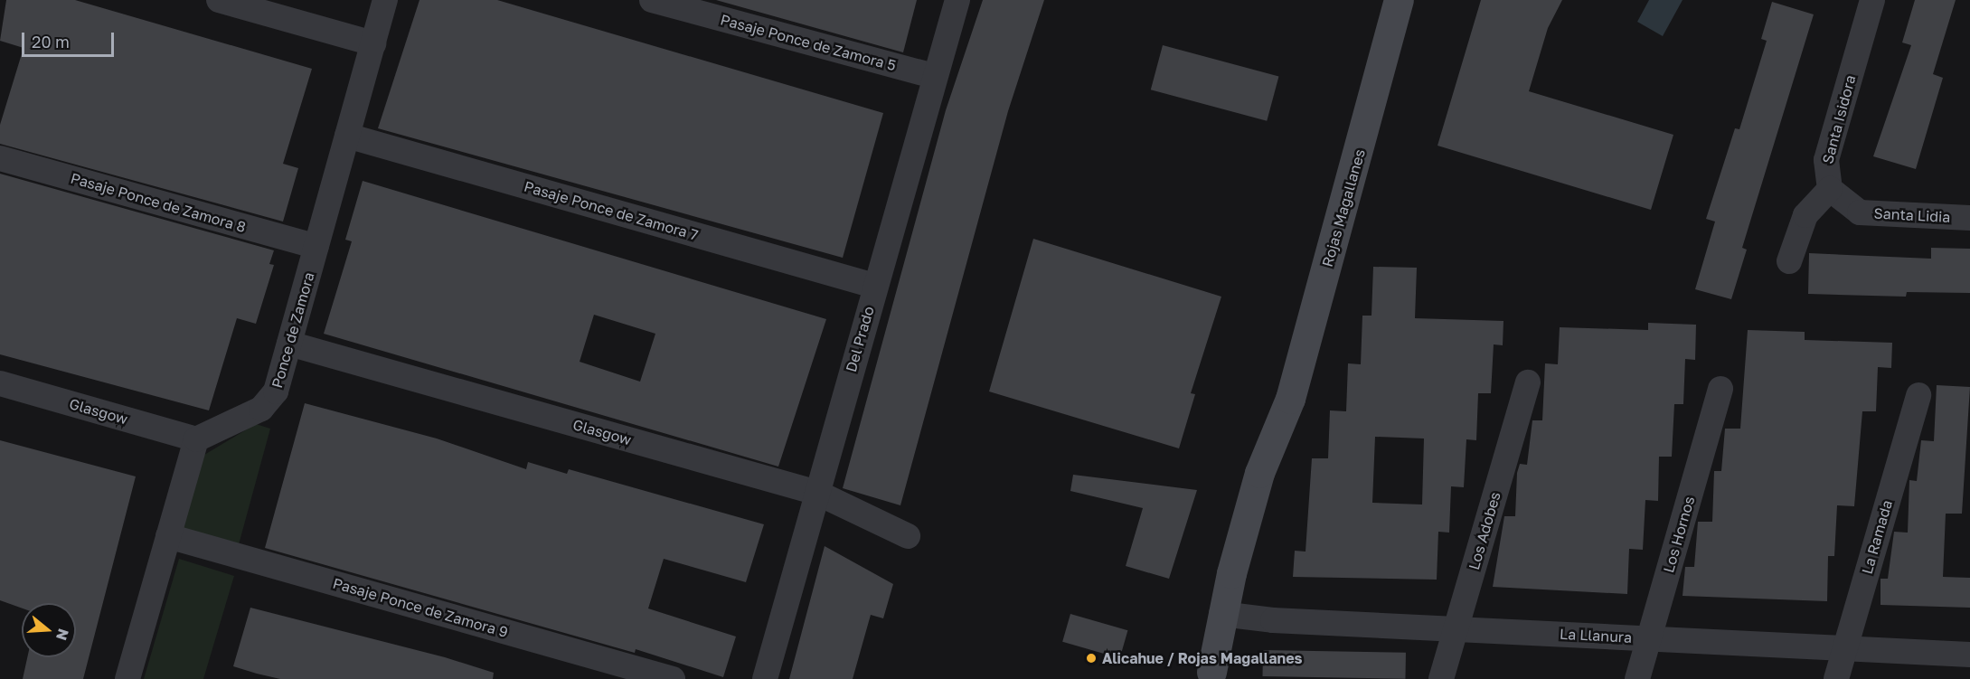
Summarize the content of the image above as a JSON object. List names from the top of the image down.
{
  "streets": {
    "street": [
      "Pasaje Ponce de Zamora 5",
      "Santa Isidora",
      "Pasaje Ponce de Zamora 8",
      "Rojas Magallanes",
      "Pasaje Ponce de Zamora 7",
      "Santa Lidia",
      "Ponce de Zamora",
      "Del Prado",
      "Glasgow",
      "Los Adobes",
      "Los Hornos",
      "La Ramada",
      "Pasaje Ponce de Zamora 9",
      "La Llanura"
    ]
  },
  "crossings": [
    ["Pasaje Ponce de Zamora 5", "Del Prado"],
    ["Santa Isidora", "Santa Lidia"],
    ["Pasaje Ponce de Zamora 8", "Ponce de Zamora"],
    ["Rojas Magallanes", "La Llanura"],
    ["Pasaje Ponce de Zamora 7", "Ponce de Zamora"],
    ["Pasaje Ponce de Zamora 7", "Del Prado"],
    ["Ponce de Zamora", "Glasgow"],
    ["Del Prado", "Glasgow"],
    ["Los Adobes", "La Llanura"],
    ["Los Hornos", "La Llanura"],
    ["La Ramada", "La Llanura"]
  ],
  "places": ["Alicahue / Rojas Magallanes"],
  "scale_bar": "20 m",
  "north": "right"
}
